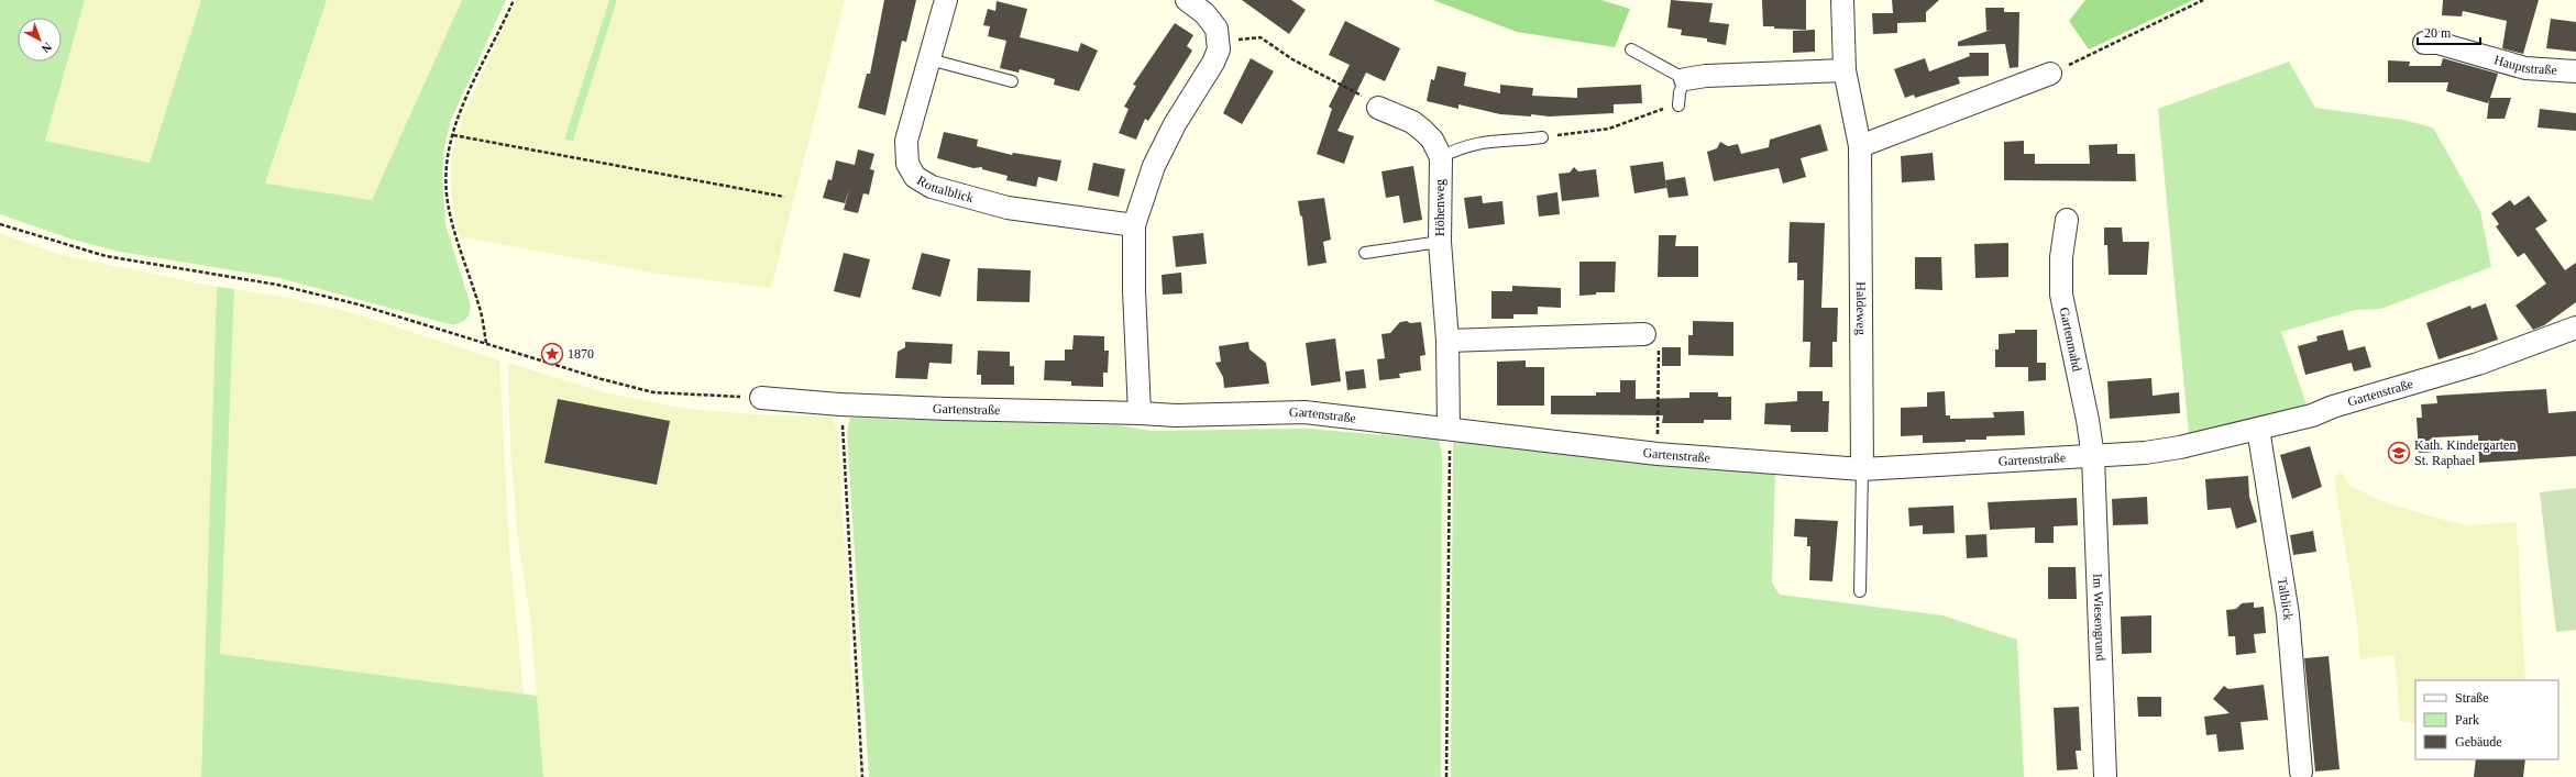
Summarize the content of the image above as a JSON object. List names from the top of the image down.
{
  "streets": {
    "street": [
      "Hauptstraße",
      "Rottalblick",
      "Höhenweg",
      "Haldeweg",
      "Gartenmahd",
      "Gartenstraße",
      "Talblick",
      "Im Wiesengrund"
    ]
  },
  "crossings": [
    ["Höhenweg", "Gartenstraße"],
    ["Haldeweg", "Gartenstraße"],
    ["Gartenmahd", "Gartenstraße"],
    ["Gartenmahd", "Im Wiesengrund"],
    ["Gartenstraße", "Talblick"],
    ["Gartenstraße", "Im Wiesengrund"]
  ],
  "places": {
    "place": ["1870"],
    "school or university": ["Kath. Kindergarten St. Raphael"]
  },
  "legend": ["Straße", "Park", "Gebäude"],
  "scale_bar": "20 m",
  "north": "bottom right"
}
